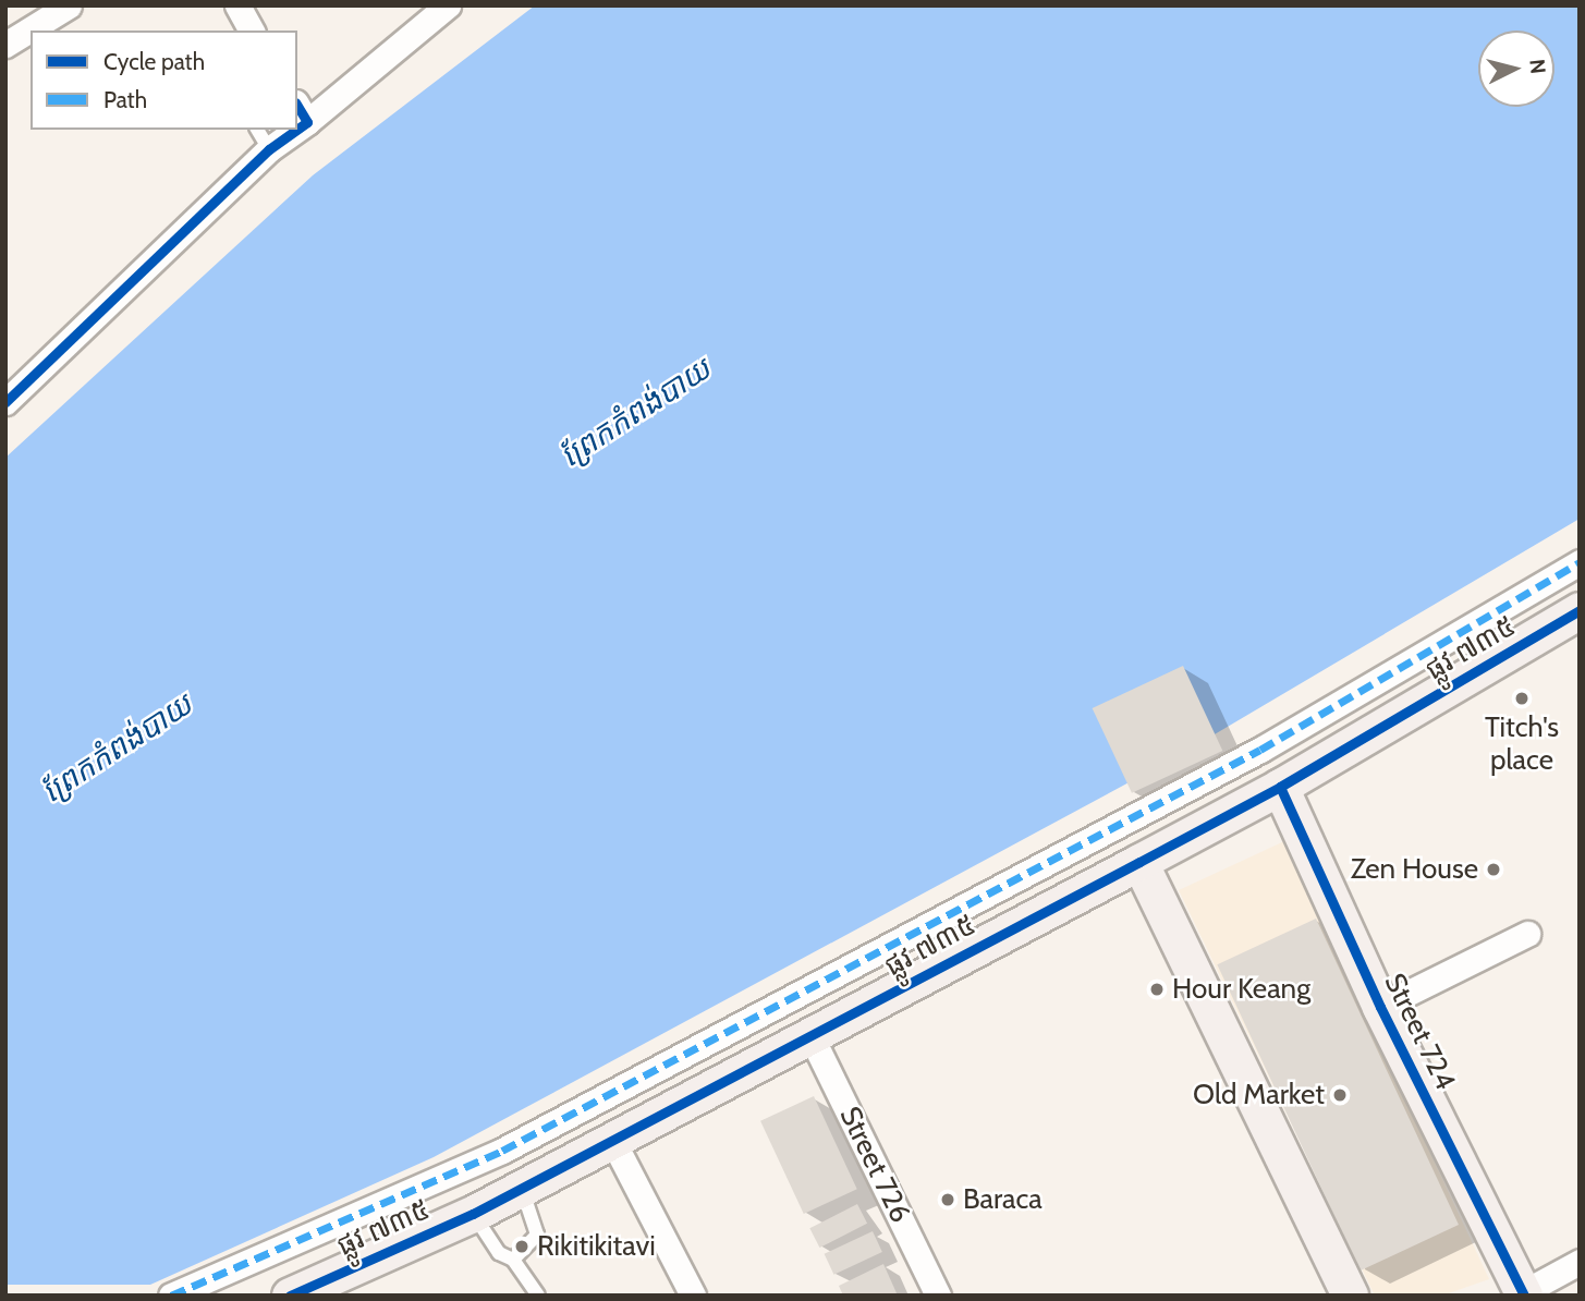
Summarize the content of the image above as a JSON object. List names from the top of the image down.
{
  "streets": {
    "street": ["ផ្លូវ ៧៣៥", "Street 724", "Street 726"]
  },
  "crossings": [
    ["ផ្លូវ ៧៣៥", "Street 724"],
    ["ផ្លូវ ៧៣៥", "Street 726"]
  ],
  "water": ["ព្រែកកំពង់បាយ"],
  "places": [
    "Titch's place",
    "Zen House",
    "Hour Keang",
    "Old Market",
    "Baraca",
    "Rikitikitavi"
  ],
  "legend": ["Cycle path", "Path"],
  "north": "right"
}
